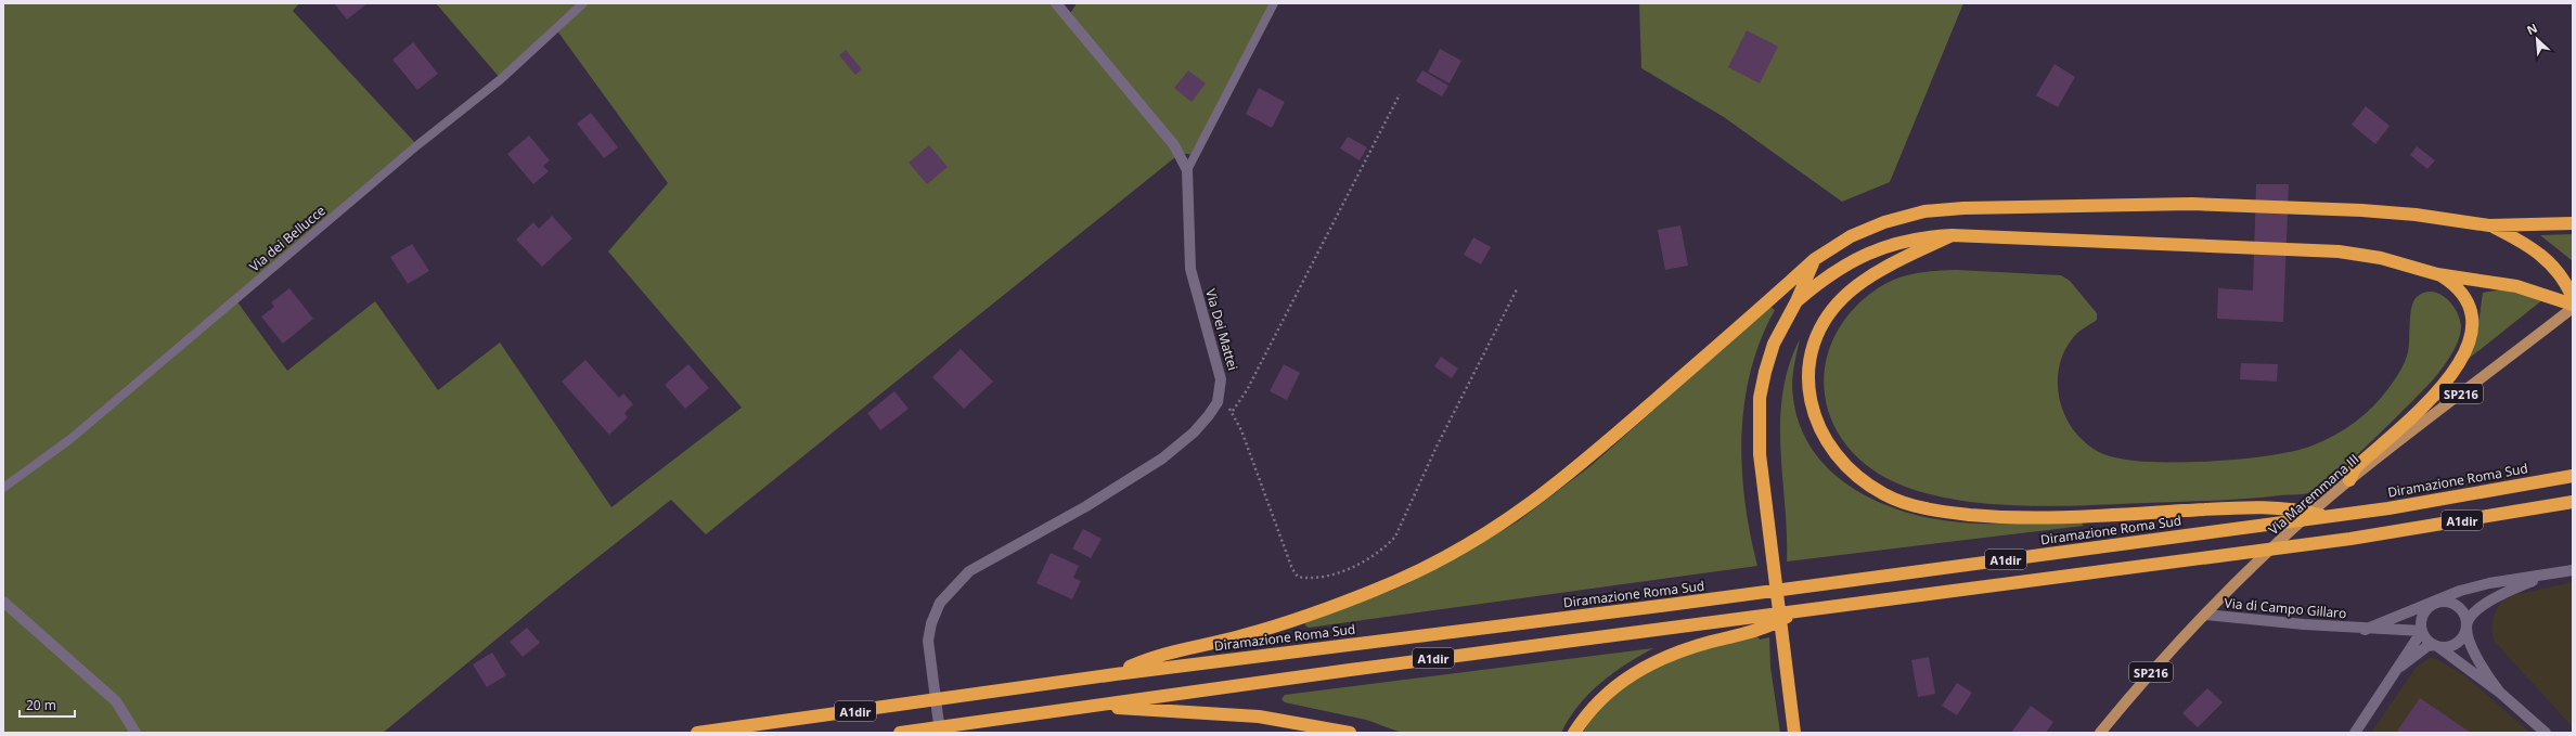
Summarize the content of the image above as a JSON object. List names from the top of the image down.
{
  "streets": {
    "highway": ["Diramazione Roma Sud", "A1dir"],
    "main road": ["SP216", "Via Maremmana III"],
    "street": ["Via Dei Mattei", "Via di Campo Gillaro"],
    "lane": ["Via dei Bellucce"]
  },
  "crossings": [
    ["Via Maremmana III", "Via di Campo Gillaro"]
  ],
  "scale_bar": "20 m",
  "north": "top left"
}
